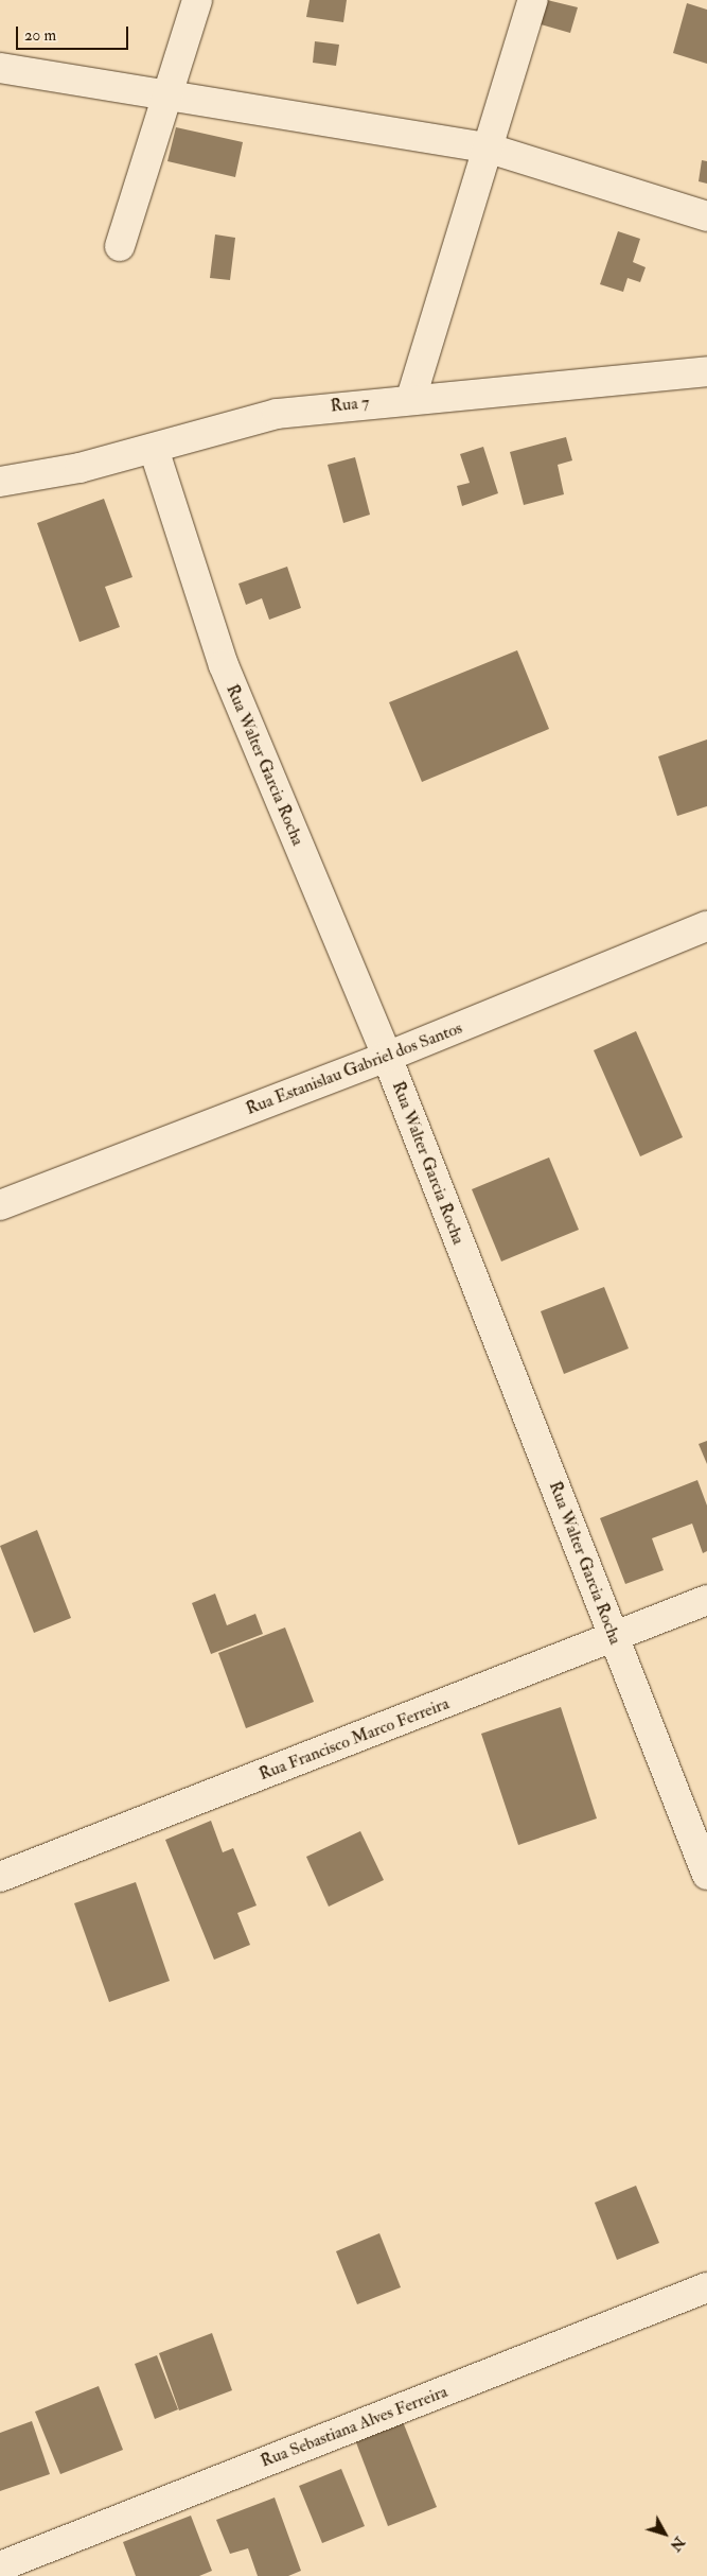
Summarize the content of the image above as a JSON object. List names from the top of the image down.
{
  "streets": {
    "street": [
      "Rua 7",
      "Rua Walter Garcia Rocha",
      "Rua Estanislau Gabriel dos Santos",
      "Rua Francisco Marco Ferreira",
      "Rua Sebastiana Alves Ferreira"
    ]
  },
  "crossings": [
    ["Rua 7", "Rua Walter Garcia Rocha"],
    ["Rua Walter Garcia Rocha", "Rua Estanislau Gabriel dos Santos"],
    ["Rua Walter Garcia Rocha", "Rua Francisco Marco Ferreira"]
  ],
  "scale_bar": "20 m",
  "north": "bottom right"
}
